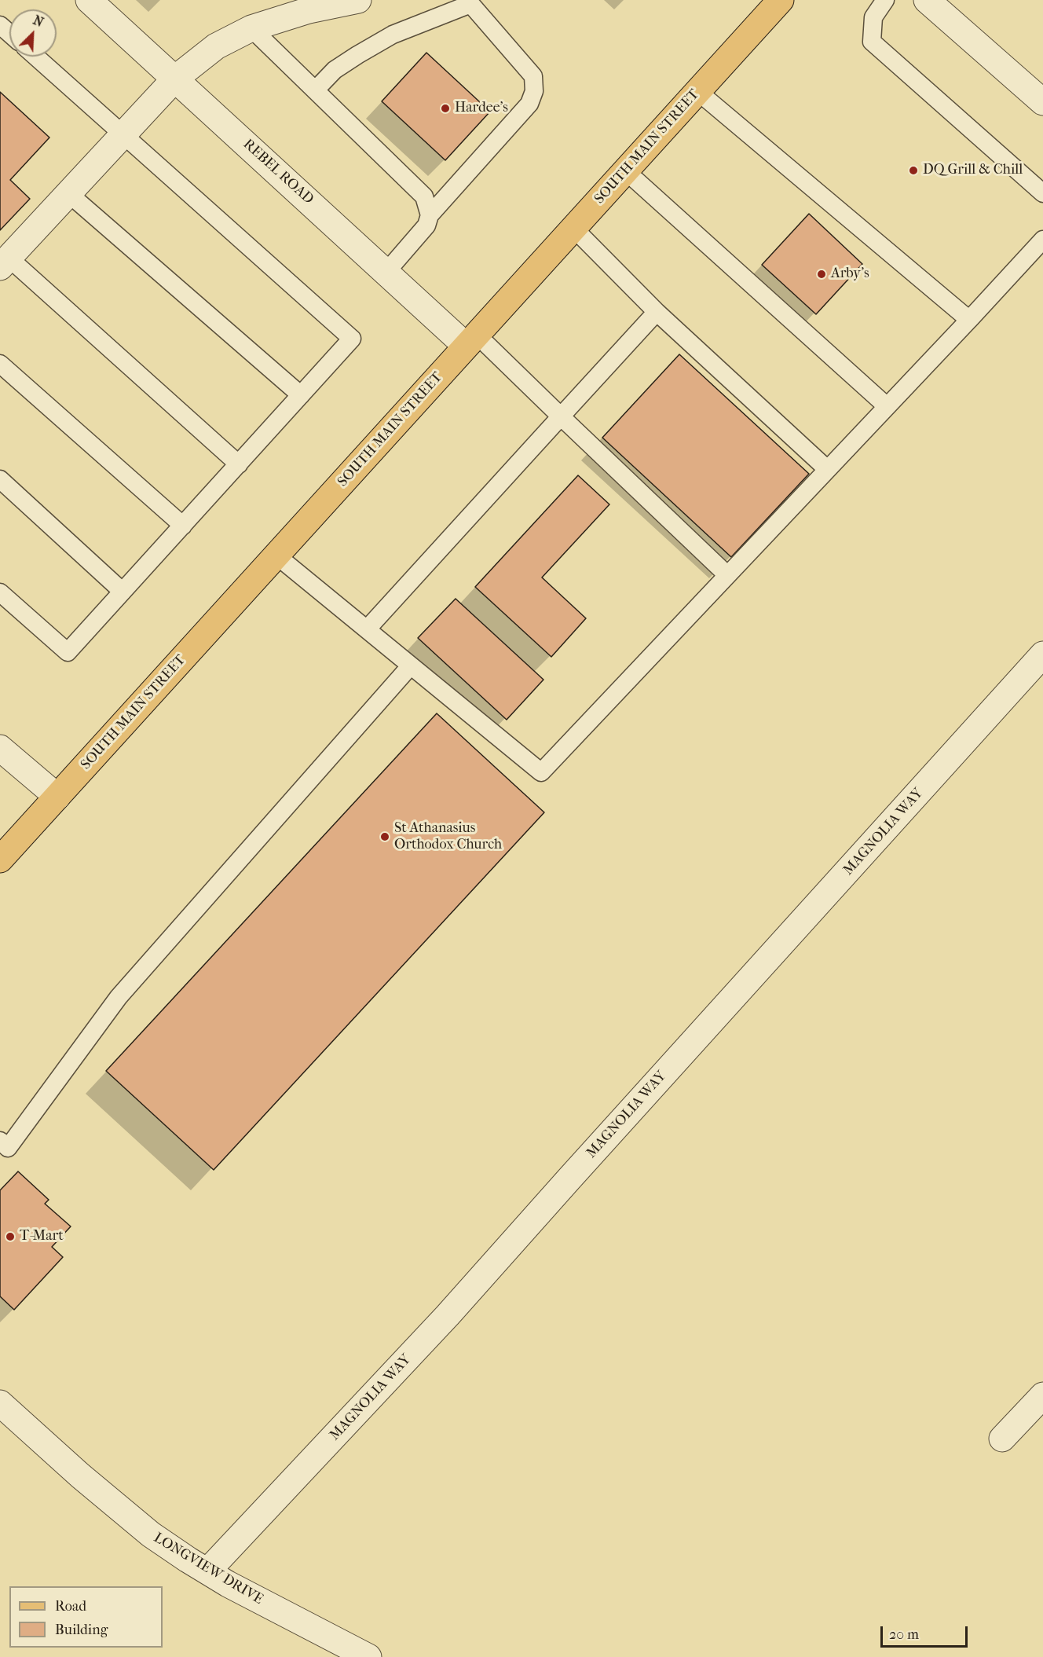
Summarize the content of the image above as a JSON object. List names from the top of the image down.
{
  "streets": {
    "main road": ["SOUTH MAIN STREET"],
    "street": ["REBEL ROAD", "MAGNOLIA WAY", "LONGVIEW DRIVE"]
  },
  "crossings": [
    ["SOUTH MAIN STREET", "REBEL ROAD"],
    ["MAGNOLIA WAY", "LONGVIEW DRIVE"]
  ],
  "places": [
    "Hardee's",
    "DQ Grill & Chill",
    "Arby's",
    "St Athanasius Orthodox Church",
    "T-Mart"
  ],
  "legend": ["Road", "Building"],
  "scale_bar": "20 m",
  "north": "top right"
}
